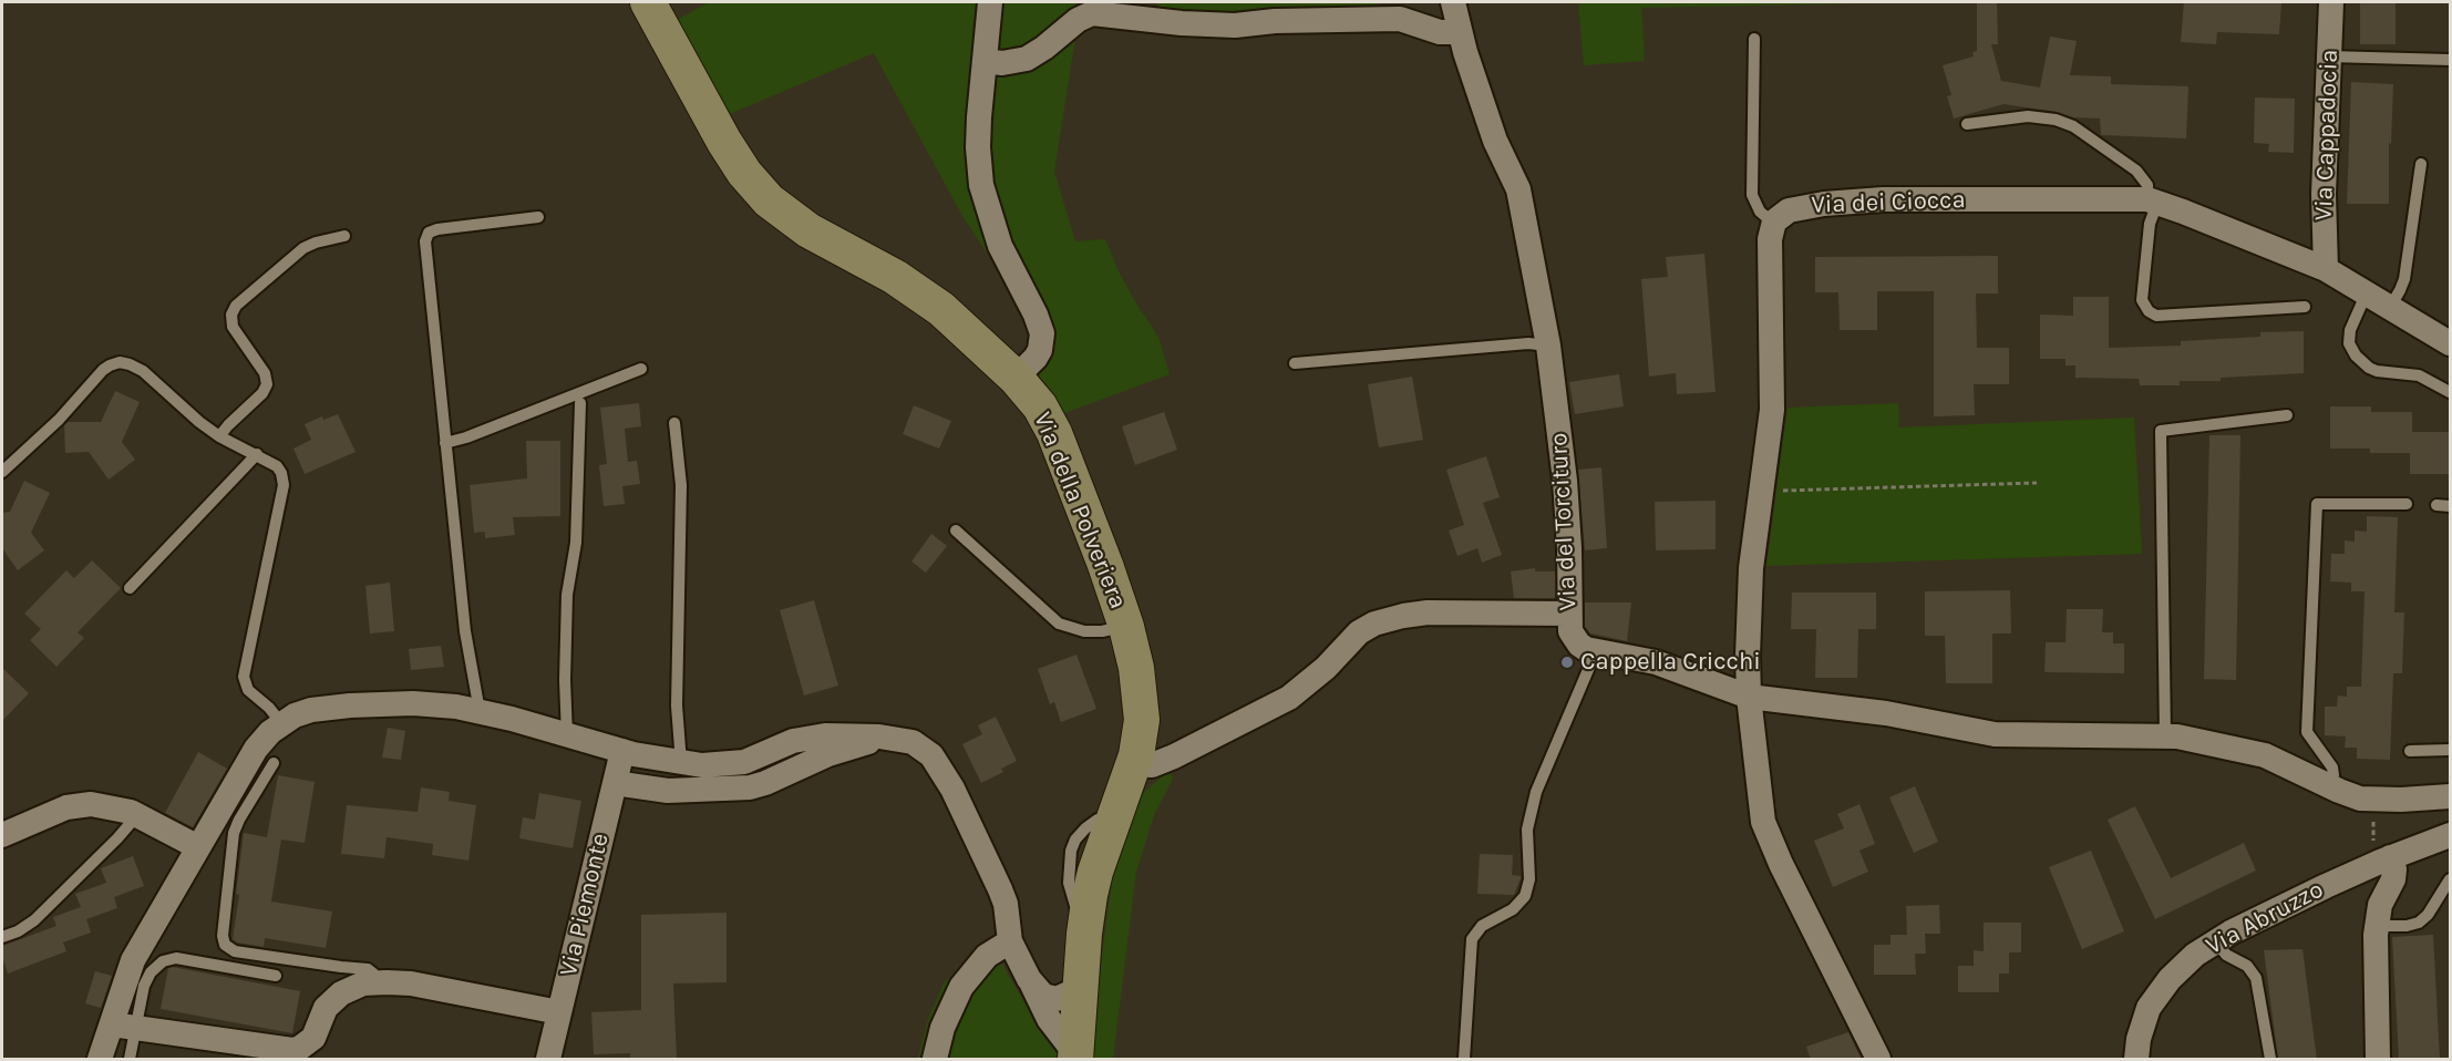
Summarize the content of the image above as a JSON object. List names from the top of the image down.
{
  "streets": {
    "main road": ["Via della Polveriera"],
    "street": [
      "Via Cappadocia",
      "Via dei Ciocca",
      "Via del Torcituro",
      "Via Piemonte",
      "Via Abruzzo"
    ]
  },
  "crossings": [
    ["Via Cappadocia", "Via dei Ciocca"]
  ],
  "places": ["Cappella Cricchi"]
}
